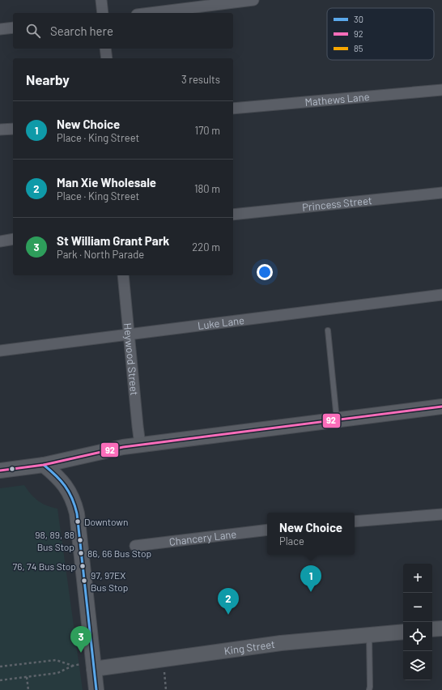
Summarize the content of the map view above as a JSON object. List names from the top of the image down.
{
  "streets": {
    "street": [
      "Mathews Lane",
      "Princess Street",
      "Luke Lane",
      "Heywood Street",
      "Chancery Lane",
      "King Street"
    ]
  },
  "crossings": [
    ["Luke Lane", "Heywood Street"]
  ],
  "places": [
    "Downtown",
    "98, 89, 88 Bus Stop",
    "86, 66 Bus Stop",
    "76, 74 Bus Stop",
    "97, 97EX Bus Stop"
  ],
  "lines": ["transit line 92", "transit line 30"],
  "legend": ["30", "92", "85"],
  "page": {
    "search": "Search here",
    "heading": ["Nearby", "3 results"],
    "list": [
      {
        "mark": "1",
        "name": "New Choice",
        "note": "Place · King Street",
        "value": "170 m"
      },
      {
        "mark": "2",
        "name": "Man Xie Wholesale",
        "note": "Place · King Street",
        "value": "180 m"
      },
      {
        "mark": "3",
        "name": "St William Grant Park",
        "note": "Park · North Parade",
        "value": "220 m"
      }
    ],
    "popup": ["New Choice", "Place"],
    "map_buttons": ["+", "−"],
    "pins": ["1", "2", "3"]
  }
}
